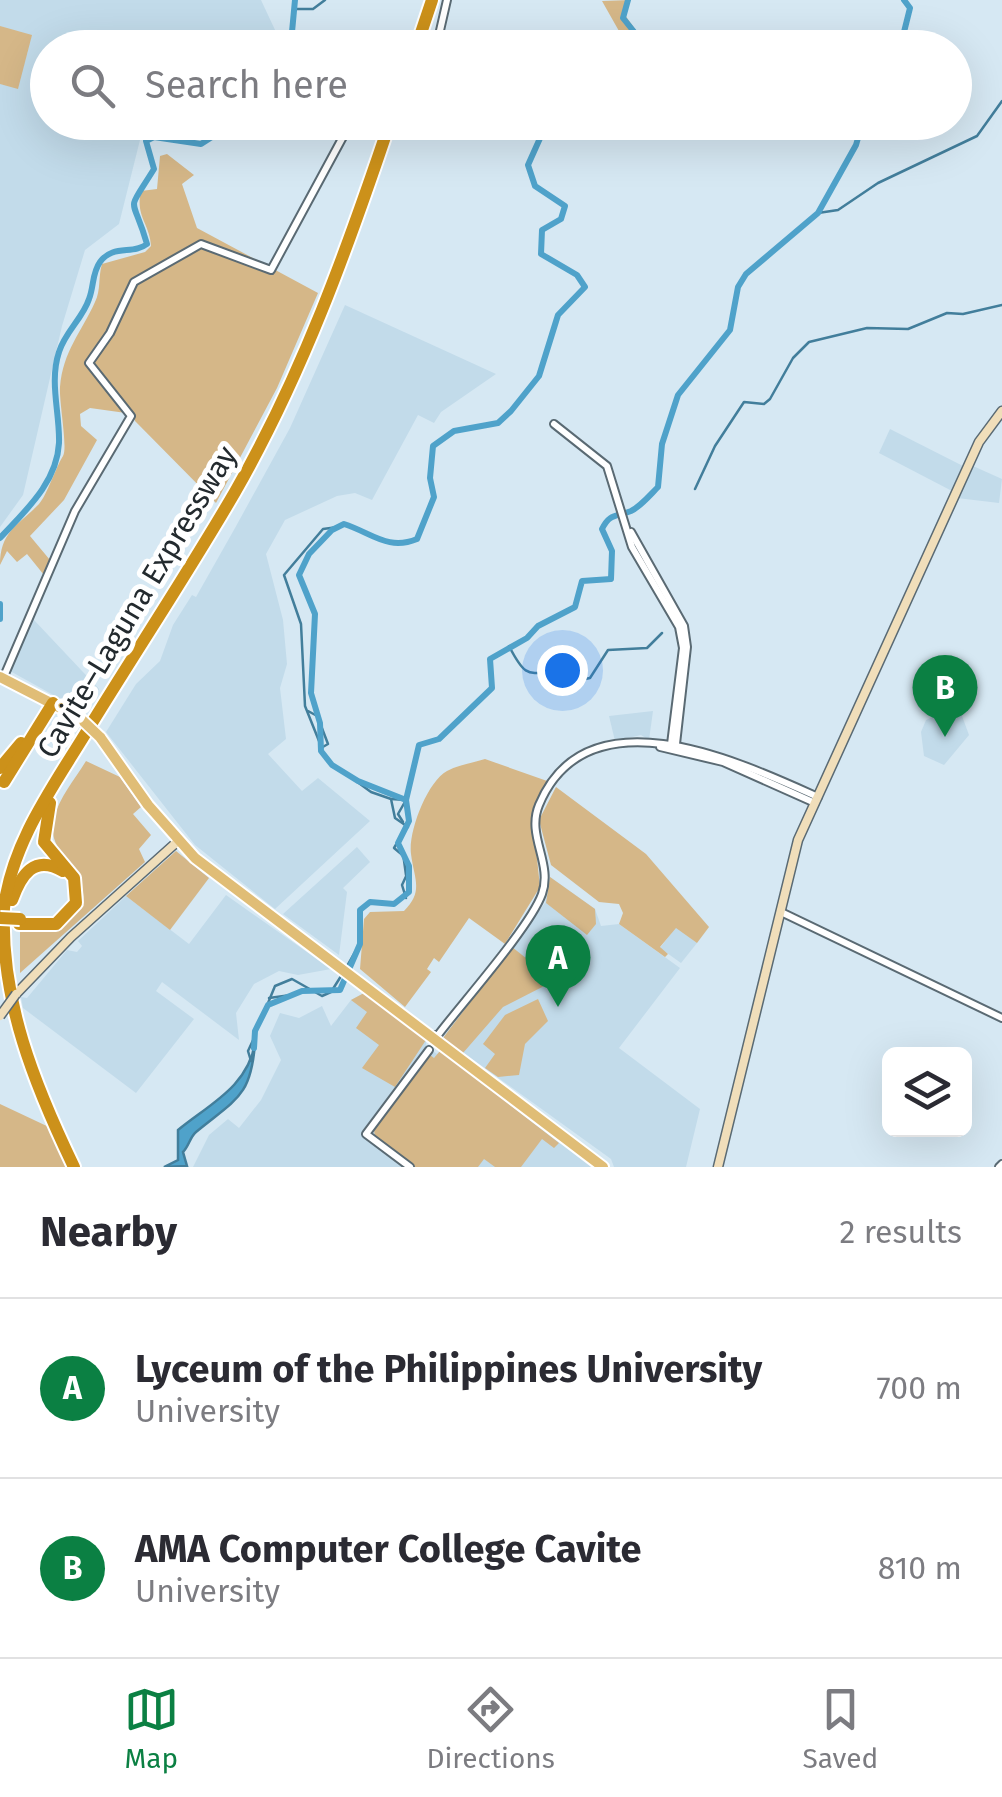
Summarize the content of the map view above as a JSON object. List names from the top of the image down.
{
  "streets": {
    "highway": ["Cavite–Laguna Expressway"]
  },
  "page": {
    "search": "Search here",
    "pins": ["B", "A"],
    "heading": ["Nearby", "2 results"],
    "list": [
      {
        "mark": "A",
        "name": "Lyceum of the Philippines University",
        "note": "University",
        "value": "700 m"
      },
      {
        "mark": "B",
        "name": "AMA Computer College Cavite",
        "note": "University",
        "value": "810 m"
      }
    ],
    "nav": ["Map", "Directions", "Saved"]
  }
}
